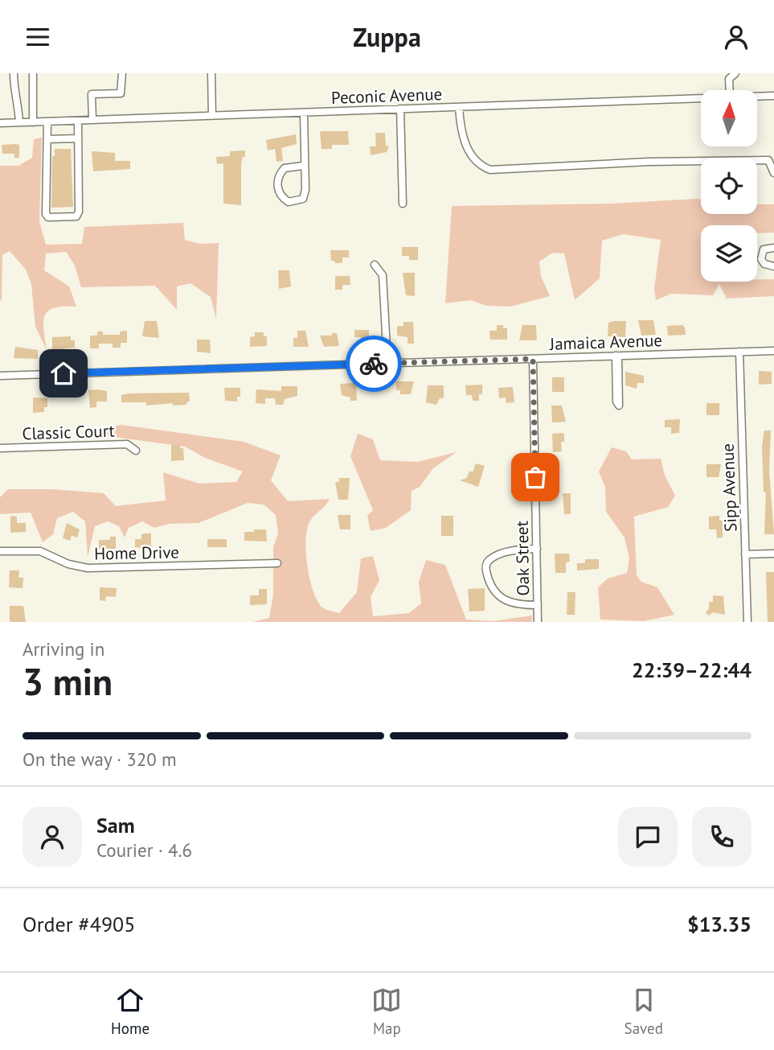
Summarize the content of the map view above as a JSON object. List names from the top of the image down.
{
  "streets": {
    "street": [
      "Peconic Avenue",
      "Jamaica Avenue",
      "Classic Court",
      "Sipp Avenue",
      "Home Drive",
      "Oak Street"
    ]
  },
  "crossings": [
    ["Jamaica Avenue", "Sipp Avenue"],
    ["Jamaica Avenue", "Oak Street"]
  ],
  "north": "top",
  "page": {
    "header": "Zuppa",
    "heading": ["3 min", "Arriving in", "22:39–22:44"],
    "panel": [
      "Sam",
      "Courier · 4.6",
      "Order #4905",
      "$13.35"
    ],
    "bar": "On the way · 320 m",
    "tabs": ["Home", "Map", "Saved"]
  }
}
